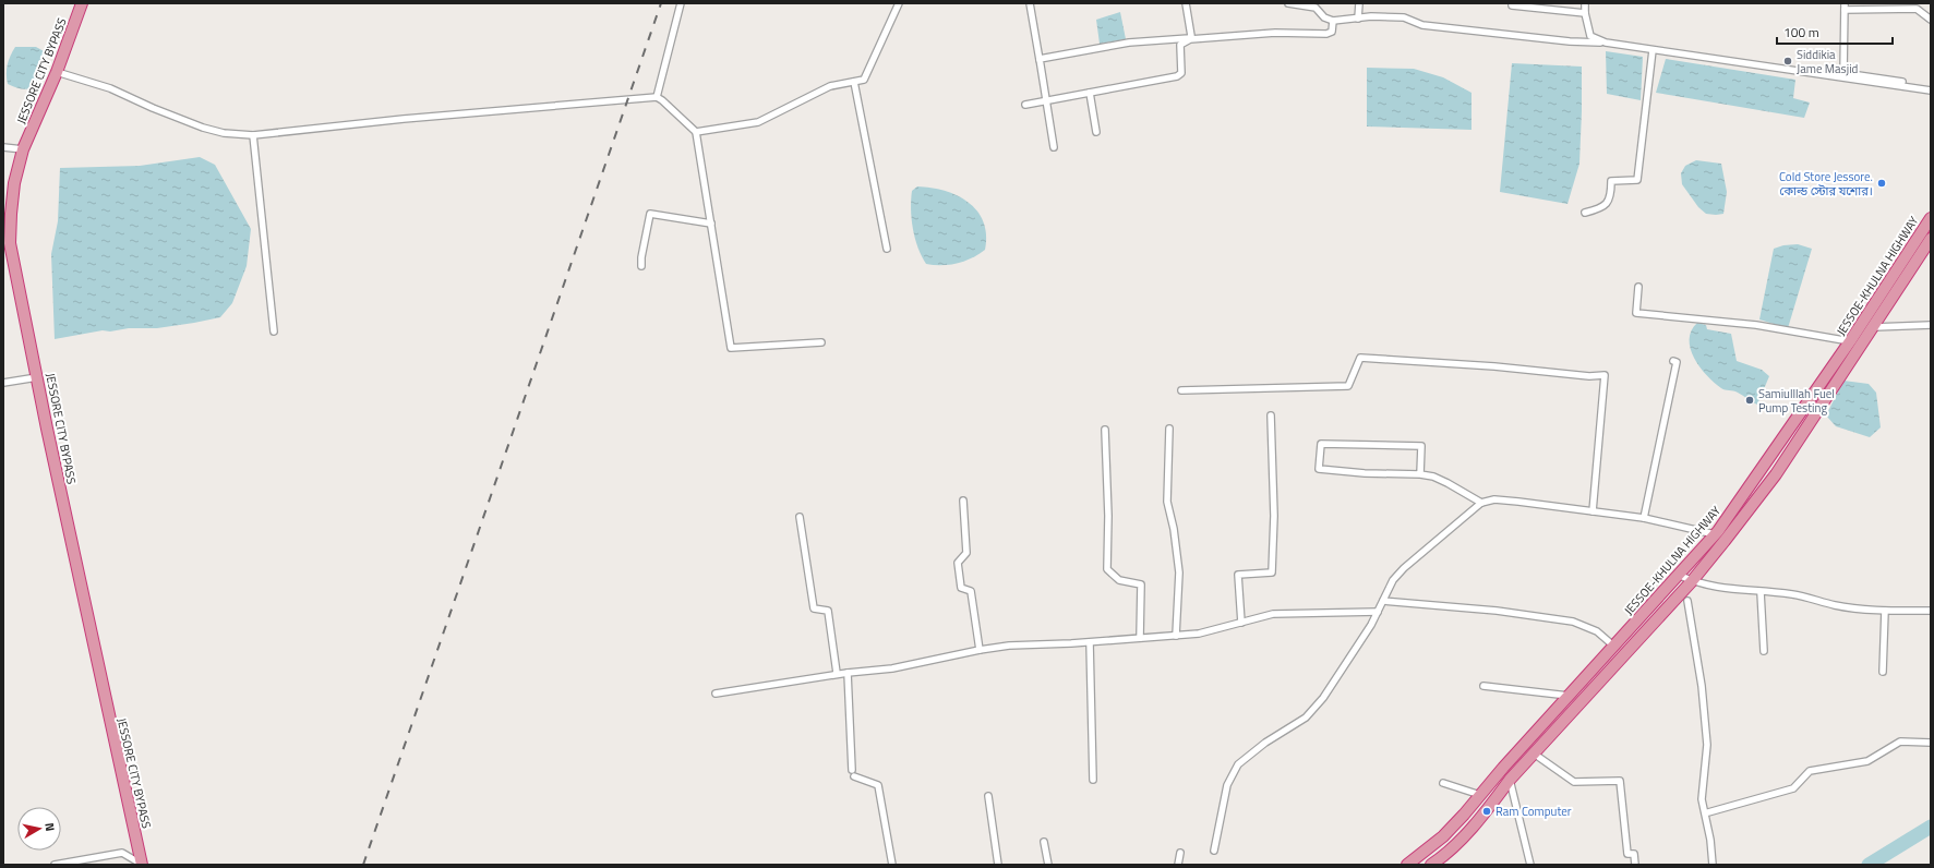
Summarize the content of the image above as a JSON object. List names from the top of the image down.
{
  "streets": {
    "highway": ["JESSORE CITY BYPASS", "JESSOE-KHULNA HIGHWAY"]
  },
  "places": [
    "Siddikia Jame Masjid",
    "Cold Store Jessore. কোল্ড স্টোর যশোর।",
    "Samiulllah Fuel Pump Testing",
    "Ram Computer"
  ],
  "scale_bar": "100 m",
  "north": "right"
}
